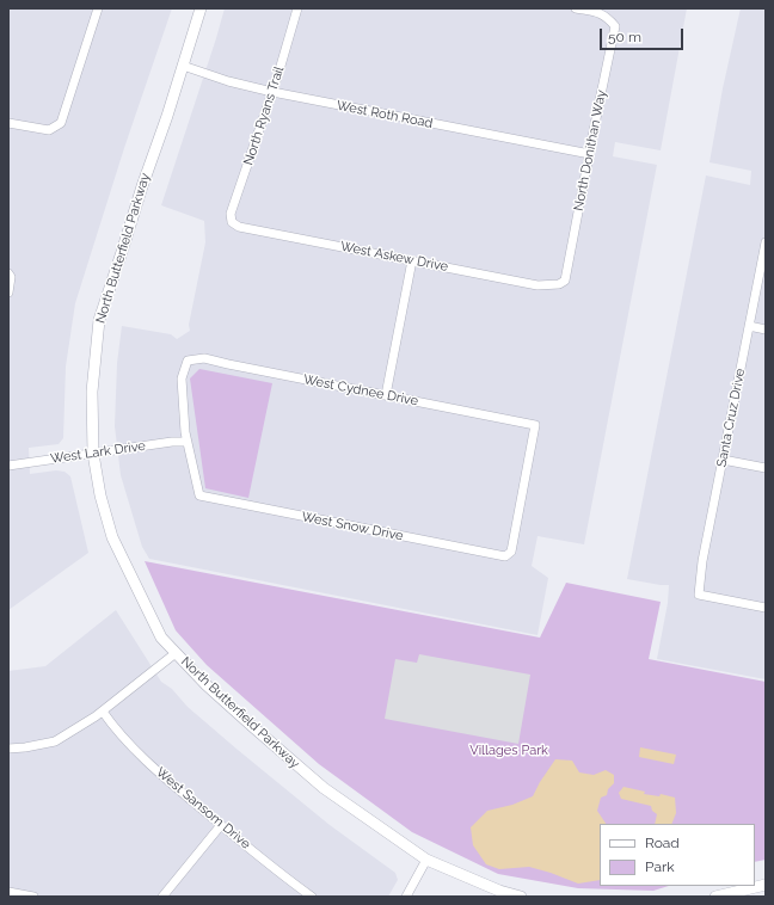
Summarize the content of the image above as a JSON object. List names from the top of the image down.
{
  "streets": {
    "street": [
      "West Roth Road",
      "North Ryans Trail",
      "North Donithan Way",
      "North Butterfield Parkway",
      "West Askew Drive",
      "West Cydnee Drive",
      "Santa Cruz Drive",
      "West Lark Drive",
      "West Snow Drive",
      "West Sansom Drive"
    ]
  },
  "crossings": [
    ["West Roth Road", "North Ryans Trail"],
    ["West Roth Road", "North Donithan Way"],
    ["West Roth Road", "North Butterfield Parkway"],
    ["North Ryans Trail", "West Askew Drive"],
    ["North Donithan Way", "West Askew Drive"],
    ["North Butterfield Parkway", "West Lark Drive"],
    ["West Cydnee Drive", "West Lark Drive"],
    ["West Cydnee Drive", "West Snow Drive"],
    ["West Lark Drive", "West Snow Drive"]
  ],
  "parks": ["Villages Park"],
  "legend": ["Road", "Park"],
  "scale_bar": "50 m"
}
